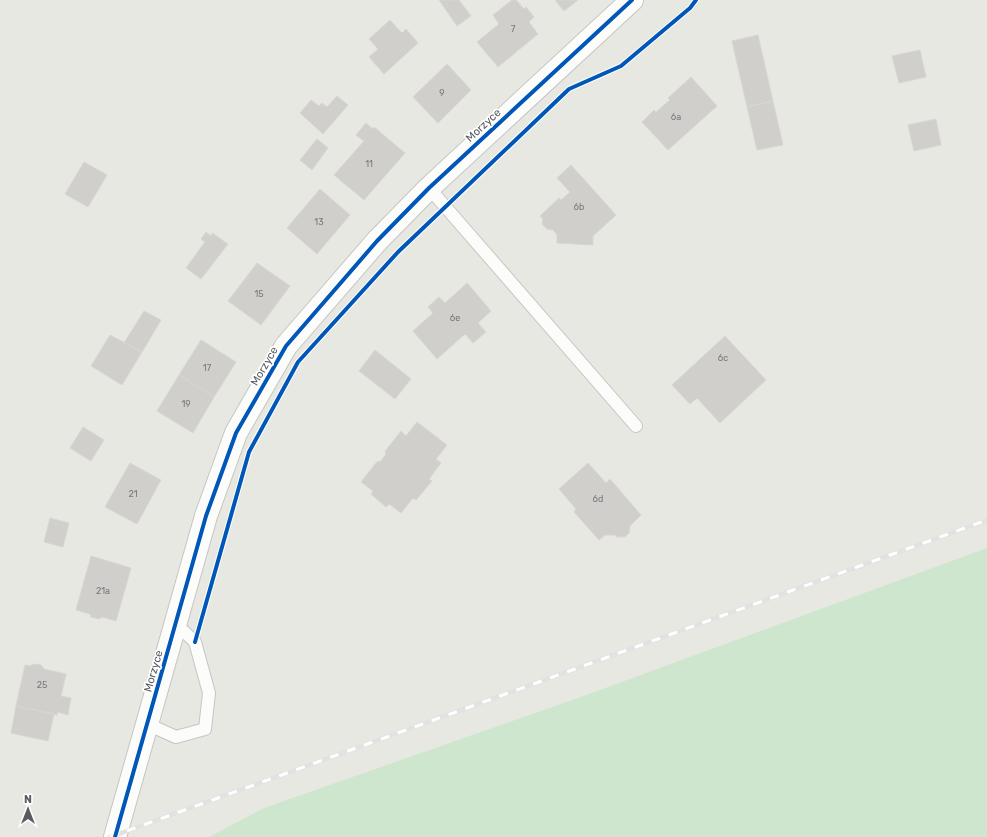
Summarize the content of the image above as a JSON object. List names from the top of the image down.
{
  "streets": {
    "street": ["Morzyce"]
  },
  "house_numbers": [
    "7",
    "9",
    "6a",
    "11",
    "6b",
    "13",
    "15",
    "6e",
    "6c",
    "17",
    "19",
    "21",
    "6d",
    "21a",
    "25"
  ],
  "north": "top"
}
